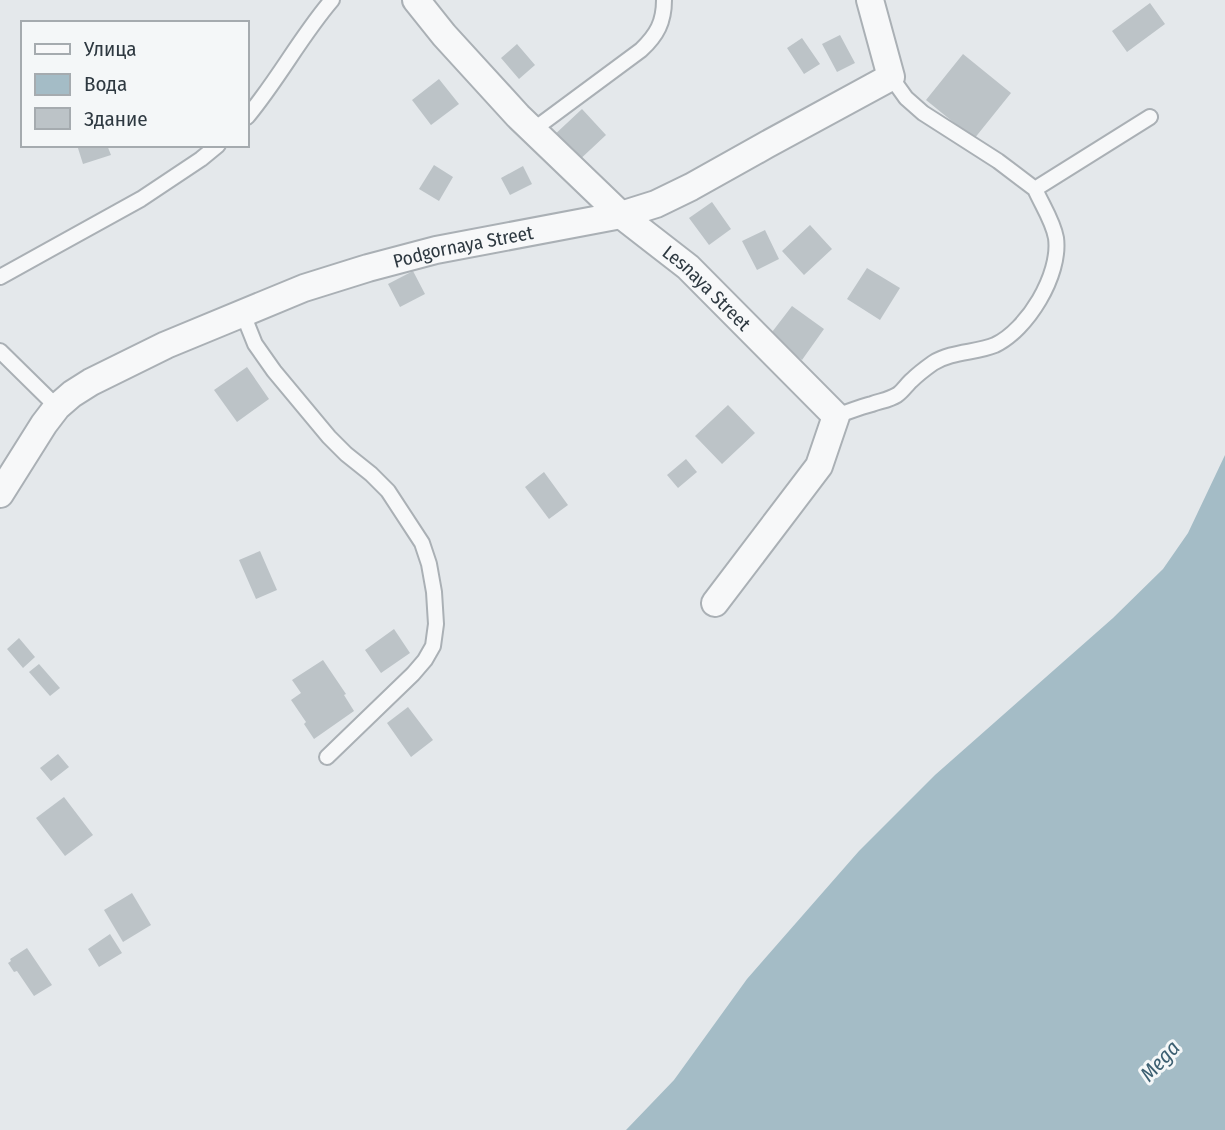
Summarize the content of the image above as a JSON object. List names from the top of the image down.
{
  "streets": {
    "street": ["Podgornaya Street", "Lesnaya Street"]
  },
  "crossings": [
    ["Podgornaya Street", "Lesnaya Street"]
  ],
  "water": ["Mega"],
  "legend": ["Улица", "Вода", "Здание"]
}
